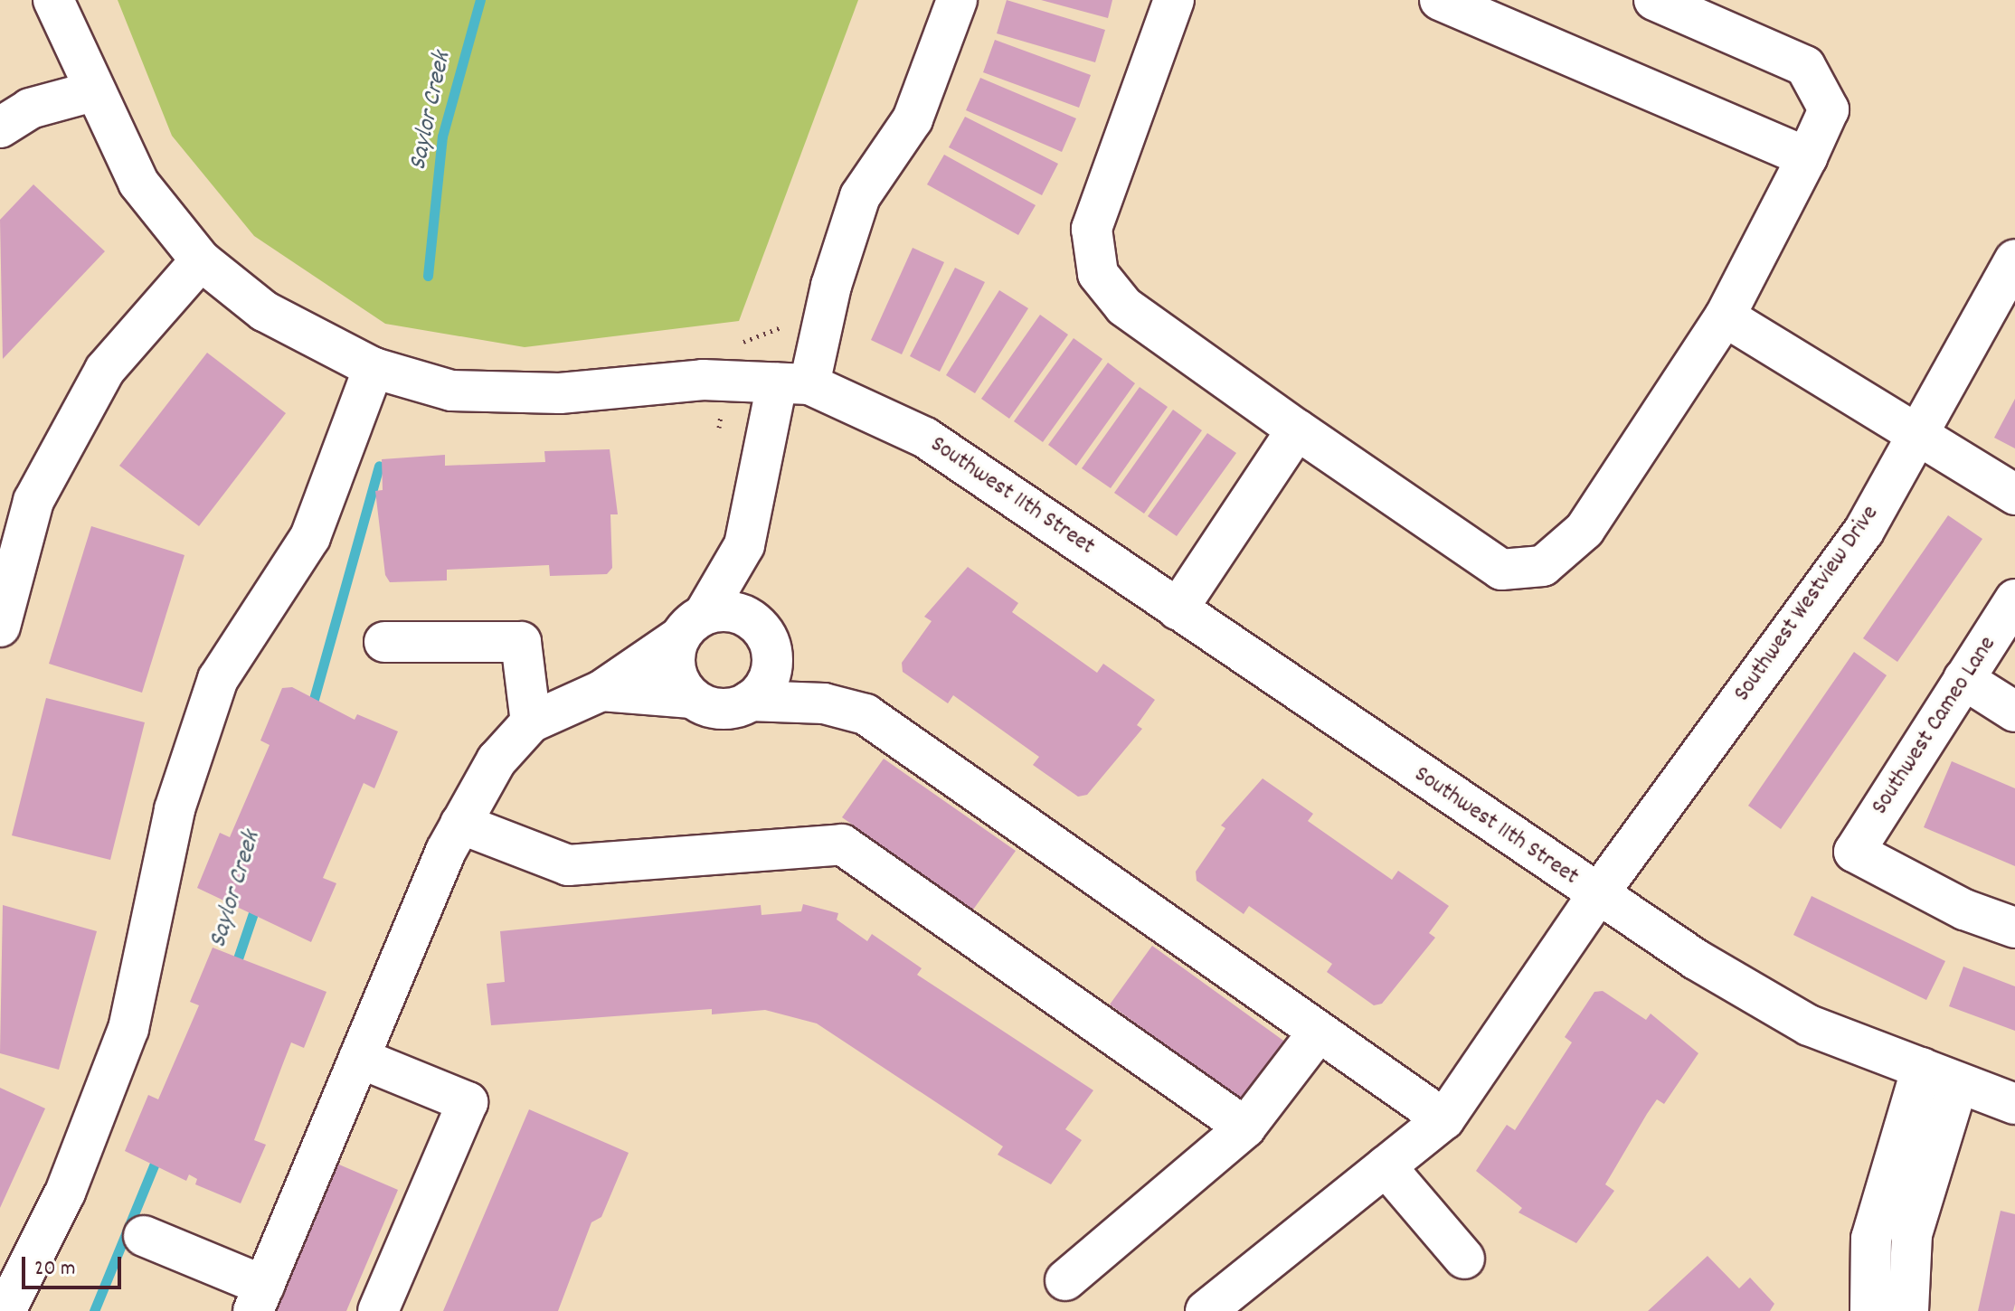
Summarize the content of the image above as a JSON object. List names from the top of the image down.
{
  "streets": {
    "street": ["Southwest 11th Street", "Southwest Westview Drive", "Southwest Cameo Lane"]
  },
  "crossings": [
    ["Southwest 11th Street", "Southwest Westview Drive"]
  ],
  "water": ["Saylor Creek"],
  "scale_bar": "20 m"
}
